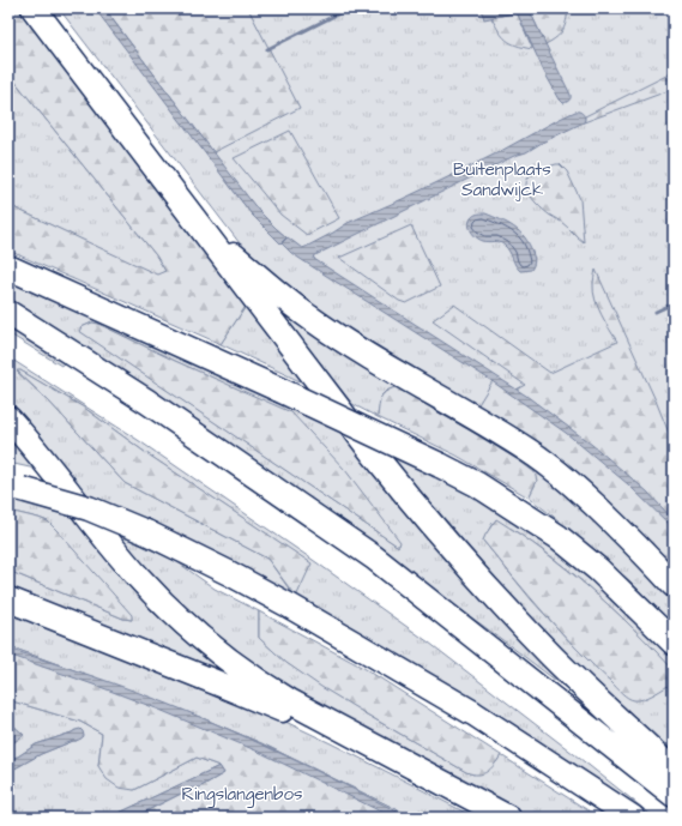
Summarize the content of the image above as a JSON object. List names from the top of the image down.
{
  "parks": ["Buitenplaats Sandwijck", "Ringslangenbos"]
}
